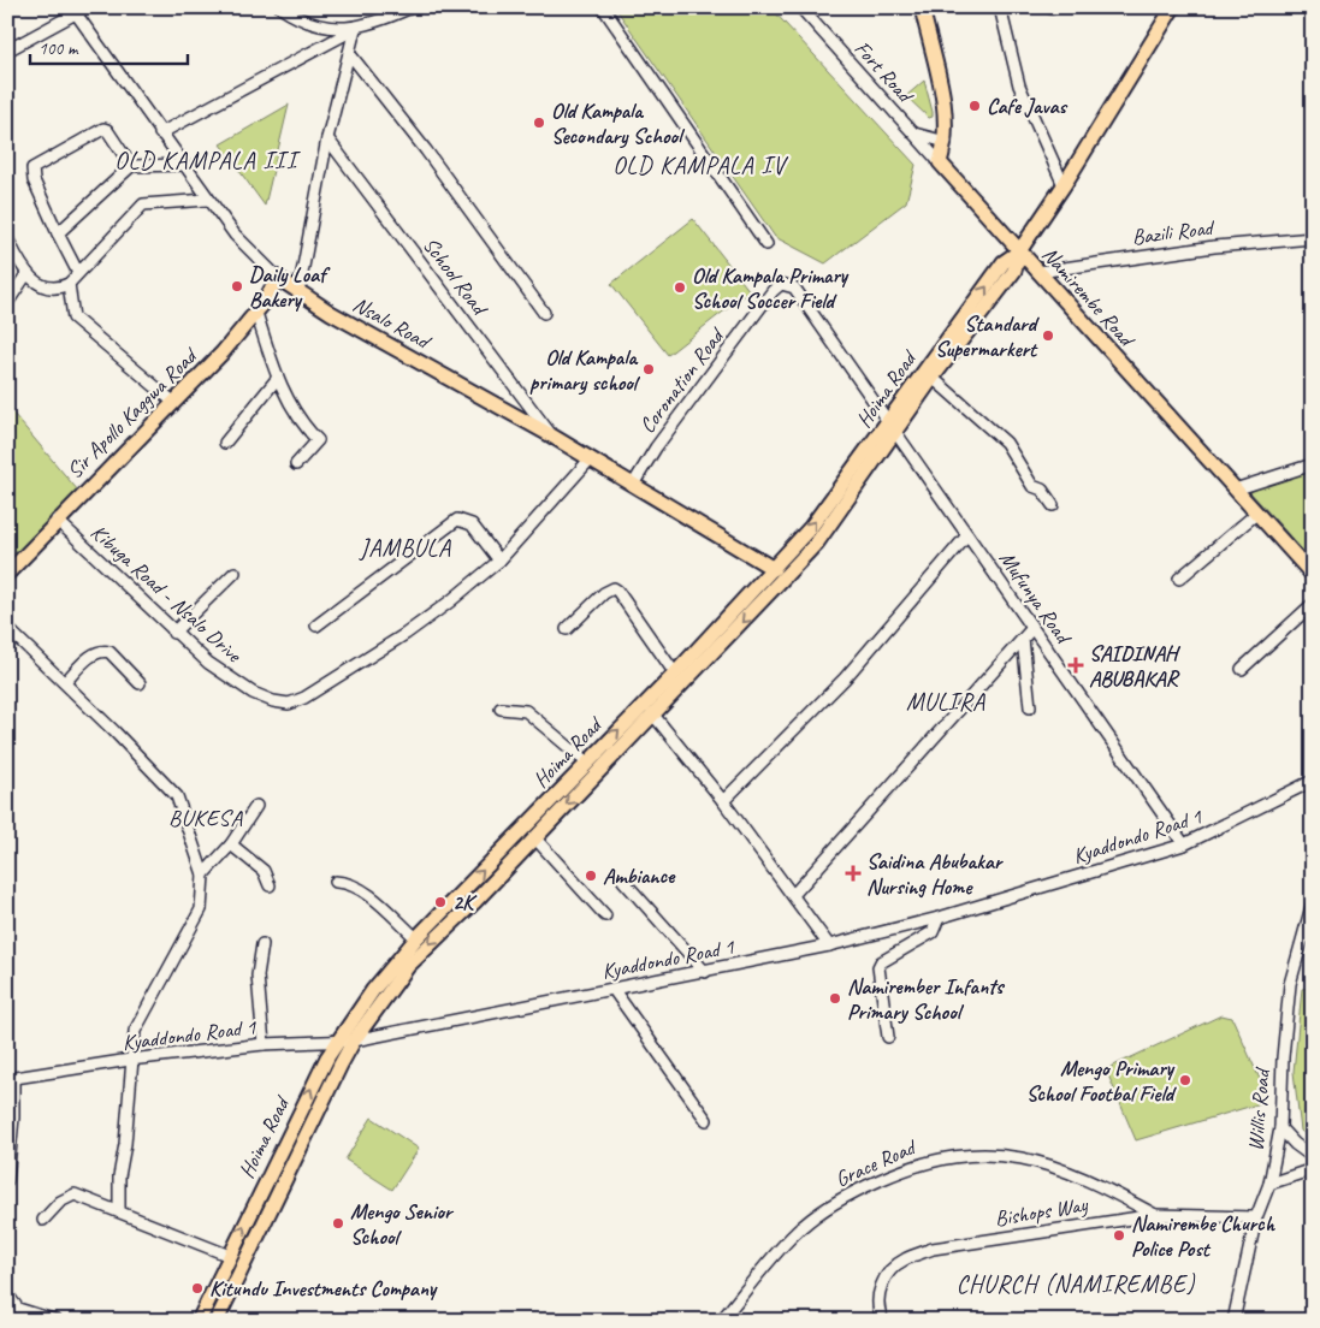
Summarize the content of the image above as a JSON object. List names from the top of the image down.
{
  "streets": {
    "main road": [
      "Namirembe Road",
      "Nsalo Road",
      "Hoima Road",
      "Sir Apollo Kaggwa Road"
    ],
    "street": [
      "Fort Road",
      "Bazili Road",
      "School Road",
      "Coronation Road",
      "Kibuga Road - Nsalo Drive",
      "Mufunya Road",
      "Kyaddondo Road 1",
      "Willis Road",
      "Grace Road",
      "Bishops Way"
    ]
  },
  "crossings": [
    ["Fort Road", "Namirembe Road"],
    ["Bazili Road", "Namirembe Road"],
    ["School Road", "Nsalo Road"],
    ["Namirembe Road", "Hoima Road"],
    ["Nsalo Road", "Coronation Road"],
    ["Nsalo Road", "Hoima Road"],
    ["Nsalo Road", "Sir Apollo Kaggwa Road"],
    ["Nsalo Road", "Kibuga Road - Nsalo Drive"],
    ["Coronation Road", "Hoima Road"],
    ["Coronation Road", "Mufunya Road"],
    ["Hoima Road", "Mufunya Road"],
    ["Hoima Road", "Kyaddondo Road 1"],
    ["Sir Apollo Kaggwa Road", "Kibuga Road - Nsalo Drive"],
    ["Mufunya Road", "Kyaddondo Road 1"],
    ["Willis Road", "Bishops Way"],
    ["Grace Road", "Bishops Way"]
  ],
  "districts": [
    "OLD KAMPALA III",
    "OLD KAMPALA IV",
    "JAMBULA",
    "MULIRA",
    "BUKESA",
    "CHURCH (NAMIREMBE)"
  ],
  "places": {
    "other": [
      "Cafe Javas",
      "Old Kampala Secondary School",
      "Daily Loaf Bakery",
      "Old Kampala Primary School Soccer Field",
      "Standard Supermarkert",
      "Old Kampala primary school",
      "Ambiance",
      "2K",
      "Namirember Infants Primary School",
      "Mengo Primary School Footbal Field",
      "Mengo Senior School",
      "Namirembe Church Police Post",
      "Kitundu Investments Company"
    ],
    "health": ["SAIDINAH ABUBAKAR", "Saidina Abubakar Nursing Home"]
  },
  "scale_bar": "100 m"
}
